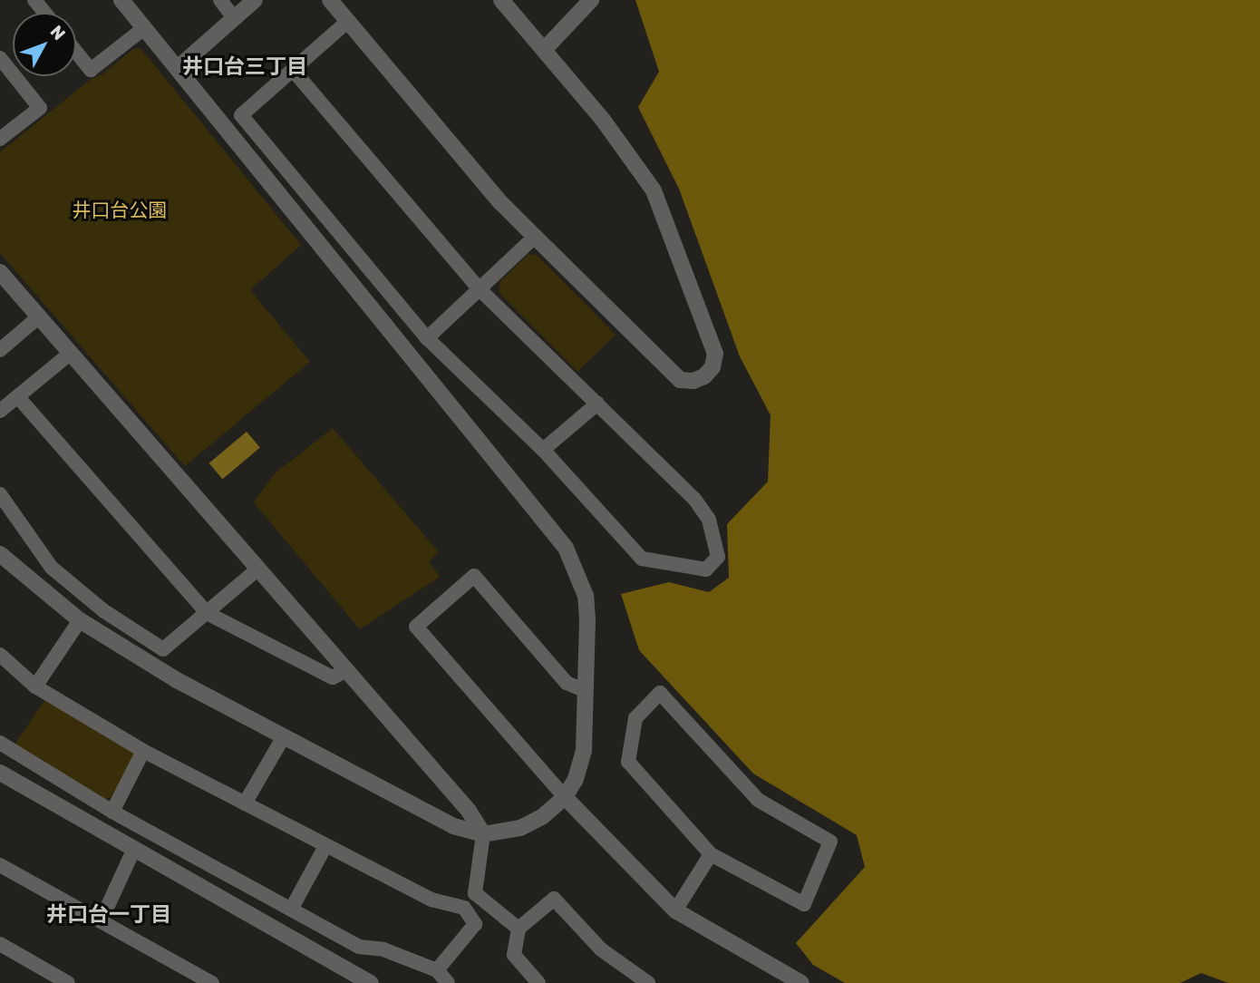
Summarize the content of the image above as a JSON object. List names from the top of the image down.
{
  "districts": ["井口台三丁目", "井口台一丁目"],
  "parks": ["井口台公園"],
  "north": "top right"
}
